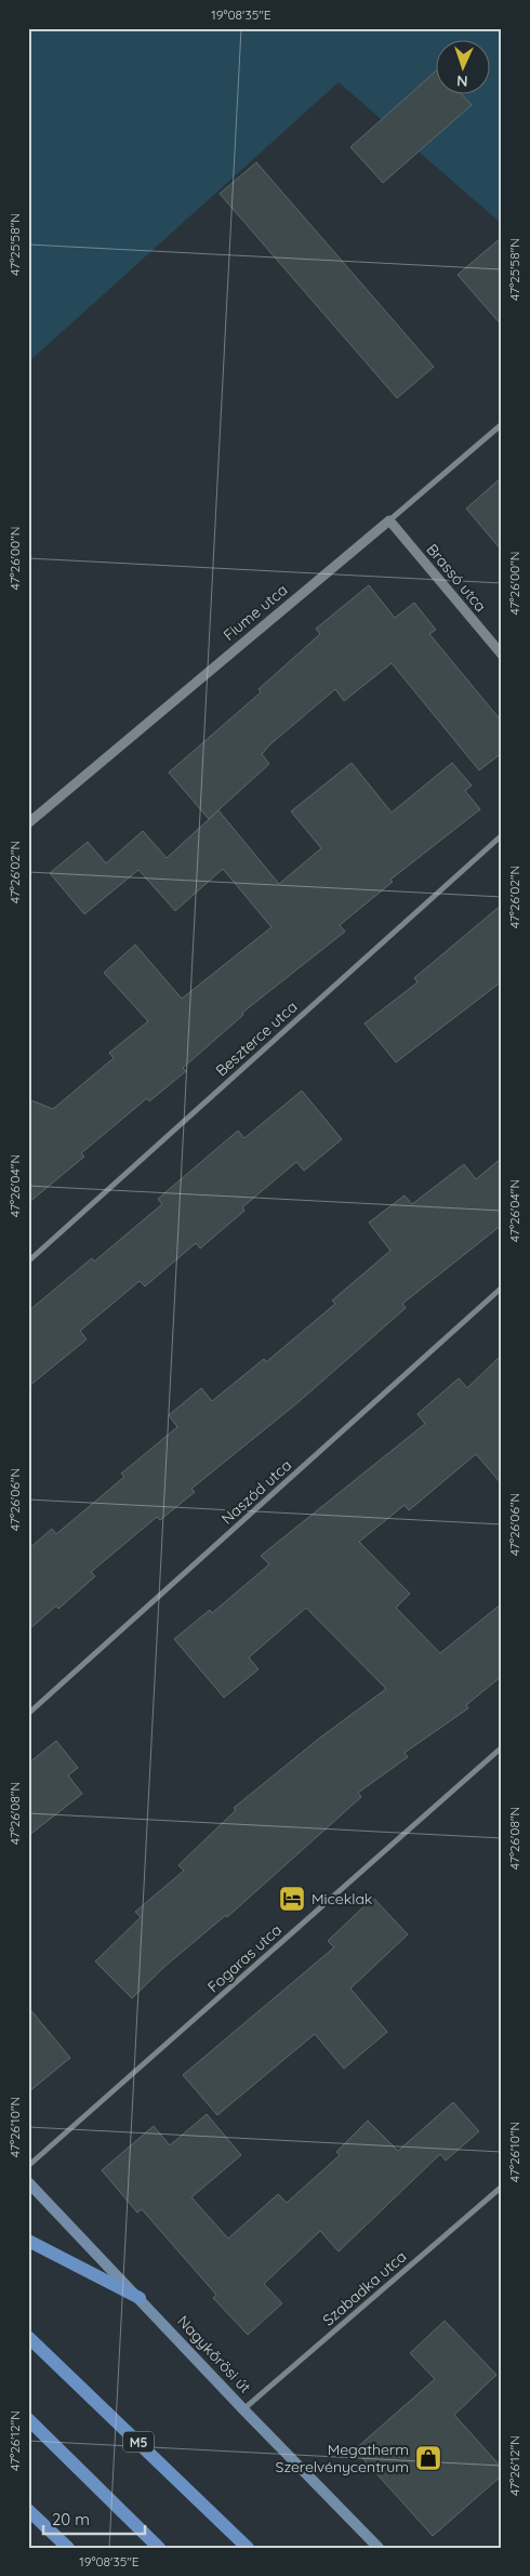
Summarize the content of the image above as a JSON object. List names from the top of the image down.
{
  "streets": {
    "main road": ["Nagykőrösi út", "M5"],
    "street": [
      "Brassó utca",
      "Fiume utca",
      "Beszterce utca",
      "Naszód utca",
      "Fogaras utca",
      "Szabadka utca"
    ]
  },
  "crossings": [
    ["Brassó utca", "Fiume utca"],
    ["Szabadka utca", "Nagykőrösi út"]
  ],
  "places": {
    "hotel": ["Miceklak"],
    "shop": ["Megatherm Szerelvénycentrum"]
  },
  "scale_bar": "20 m",
  "north": "bottom",
  "coordinates": [
    "19°08'35\"E",
    "47°25'58\"N",
    "47°26'00\"N",
    "47°26'02\"N",
    "47°26'04\"N",
    "47°26'06\"N",
    "47°26'08\"N",
    "47°26'10\"N",
    "47°26'12\"N"
  ]
}
